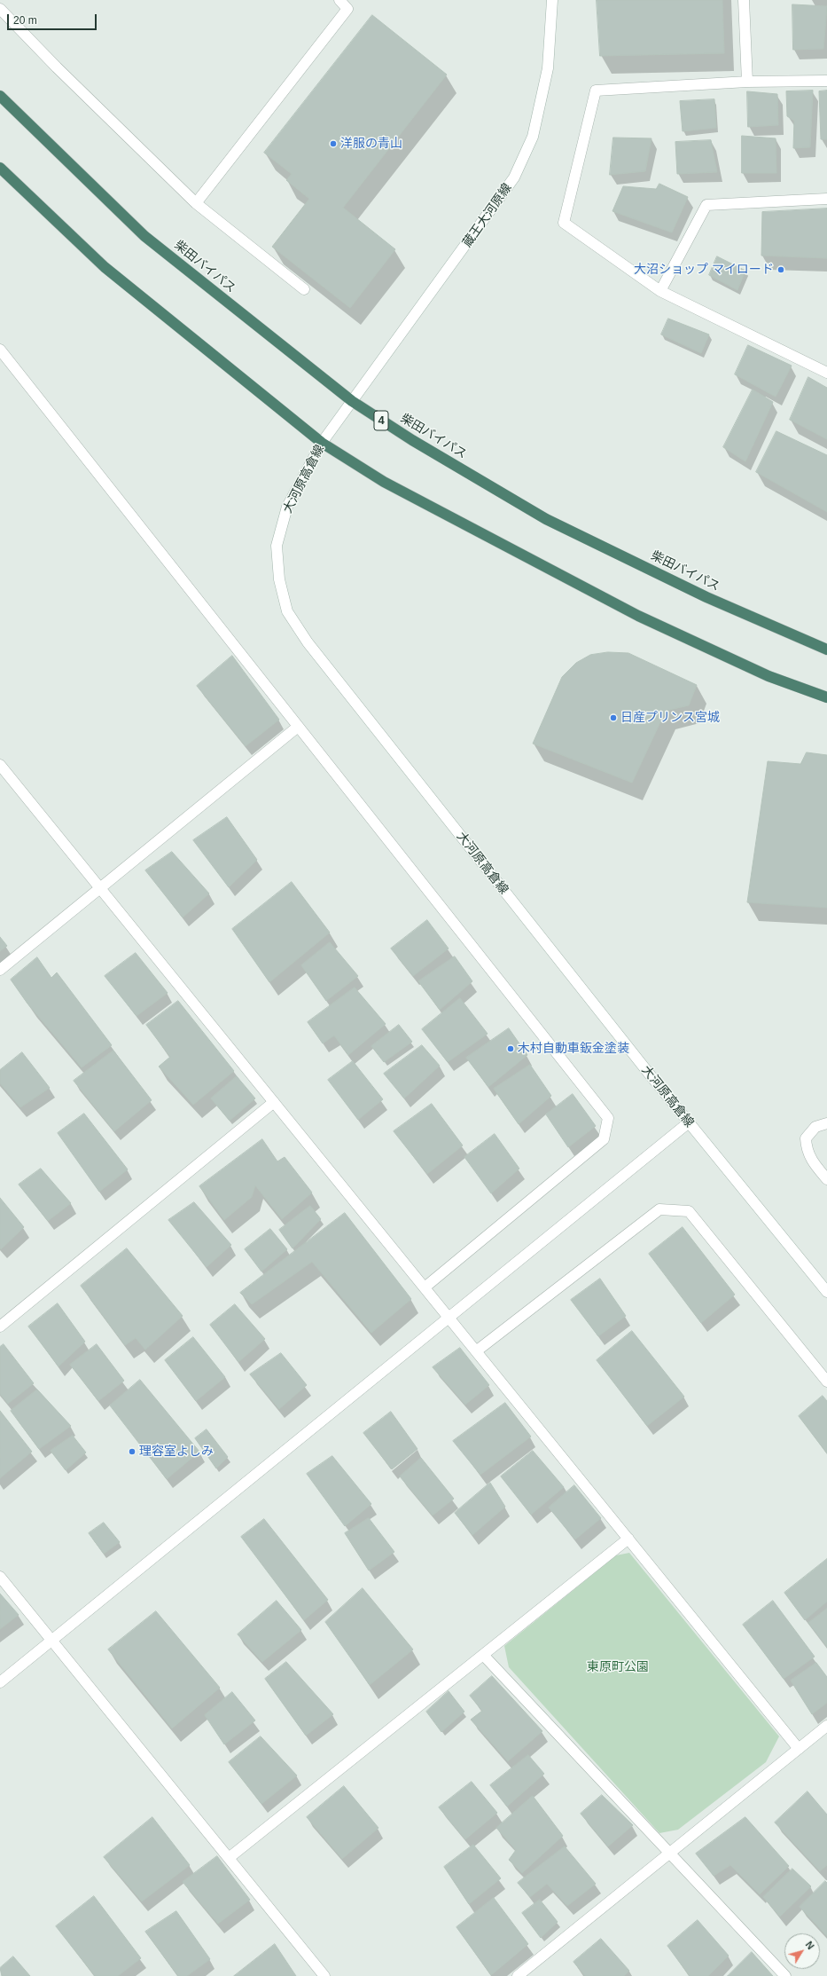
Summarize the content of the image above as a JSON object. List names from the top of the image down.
{
  "streets": {
    "highway": ["柴田バイパス", "4"],
    "street": ["蔵王大河原線", "大河原高倉線"]
  },
  "crossings": [
    ["蔵王大河原線", "柴田バイパス"],
    ["蔵王大河原線", "大河原高倉線"],
    ["柴田バイパス", "大河原高倉線"]
  ],
  "parks": ["東原町公園"],
  "places": [
    "洋服の青山",
    "大沼ショップ マイロード",
    "日産プリンス宮城",
    "木村自動車鈑金塗装",
    "理容室よしみ"
  ],
  "scale_bar": "20 m",
  "north": "top right"
}
